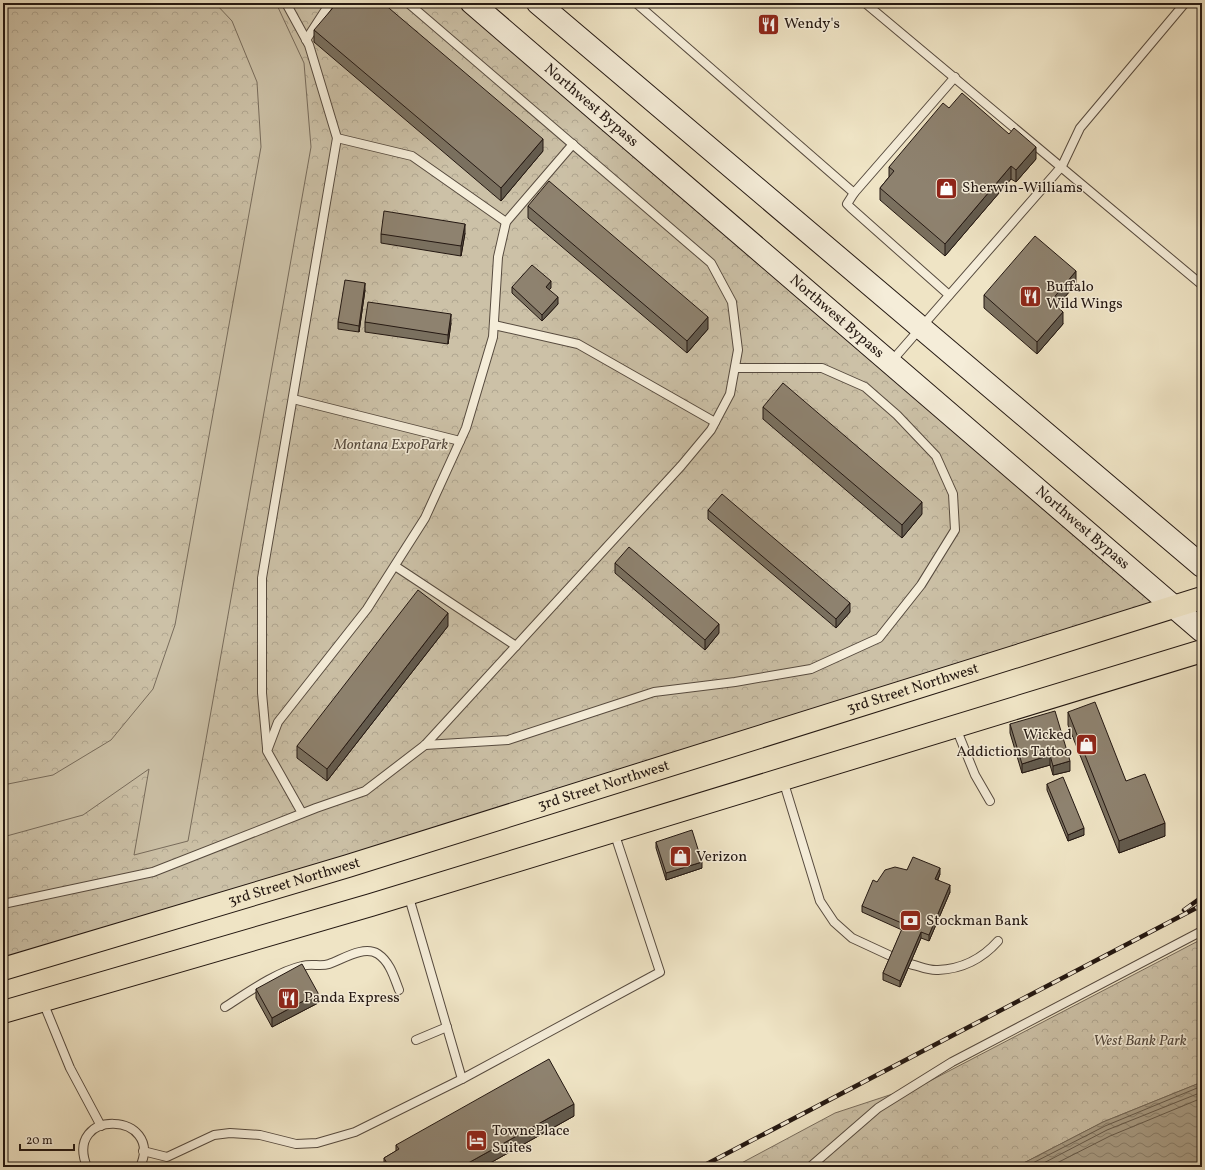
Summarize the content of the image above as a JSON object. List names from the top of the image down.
{
  "streets": {
    "highway": ["3rd Street Northwest"],
    "main road": ["Northwest Bypass"]
  },
  "crossings": [
    ["Northwest Bypass", "3rd Street Northwest"]
  ],
  "parks": ["Montana ExpoPark", "West Bank Park"],
  "places": {
    "restaurant": ["Wendy's", "Buffalo Wild Wings", "Panda Express"],
    "shop": ["Sherwin-Williams", "Wicked Addictions Tattoo", "Verizon"],
    "bank": ["Stockman Bank"],
    "hotel": ["TownePlace Suites"]
  },
  "scale_bar": "20 m"
}
